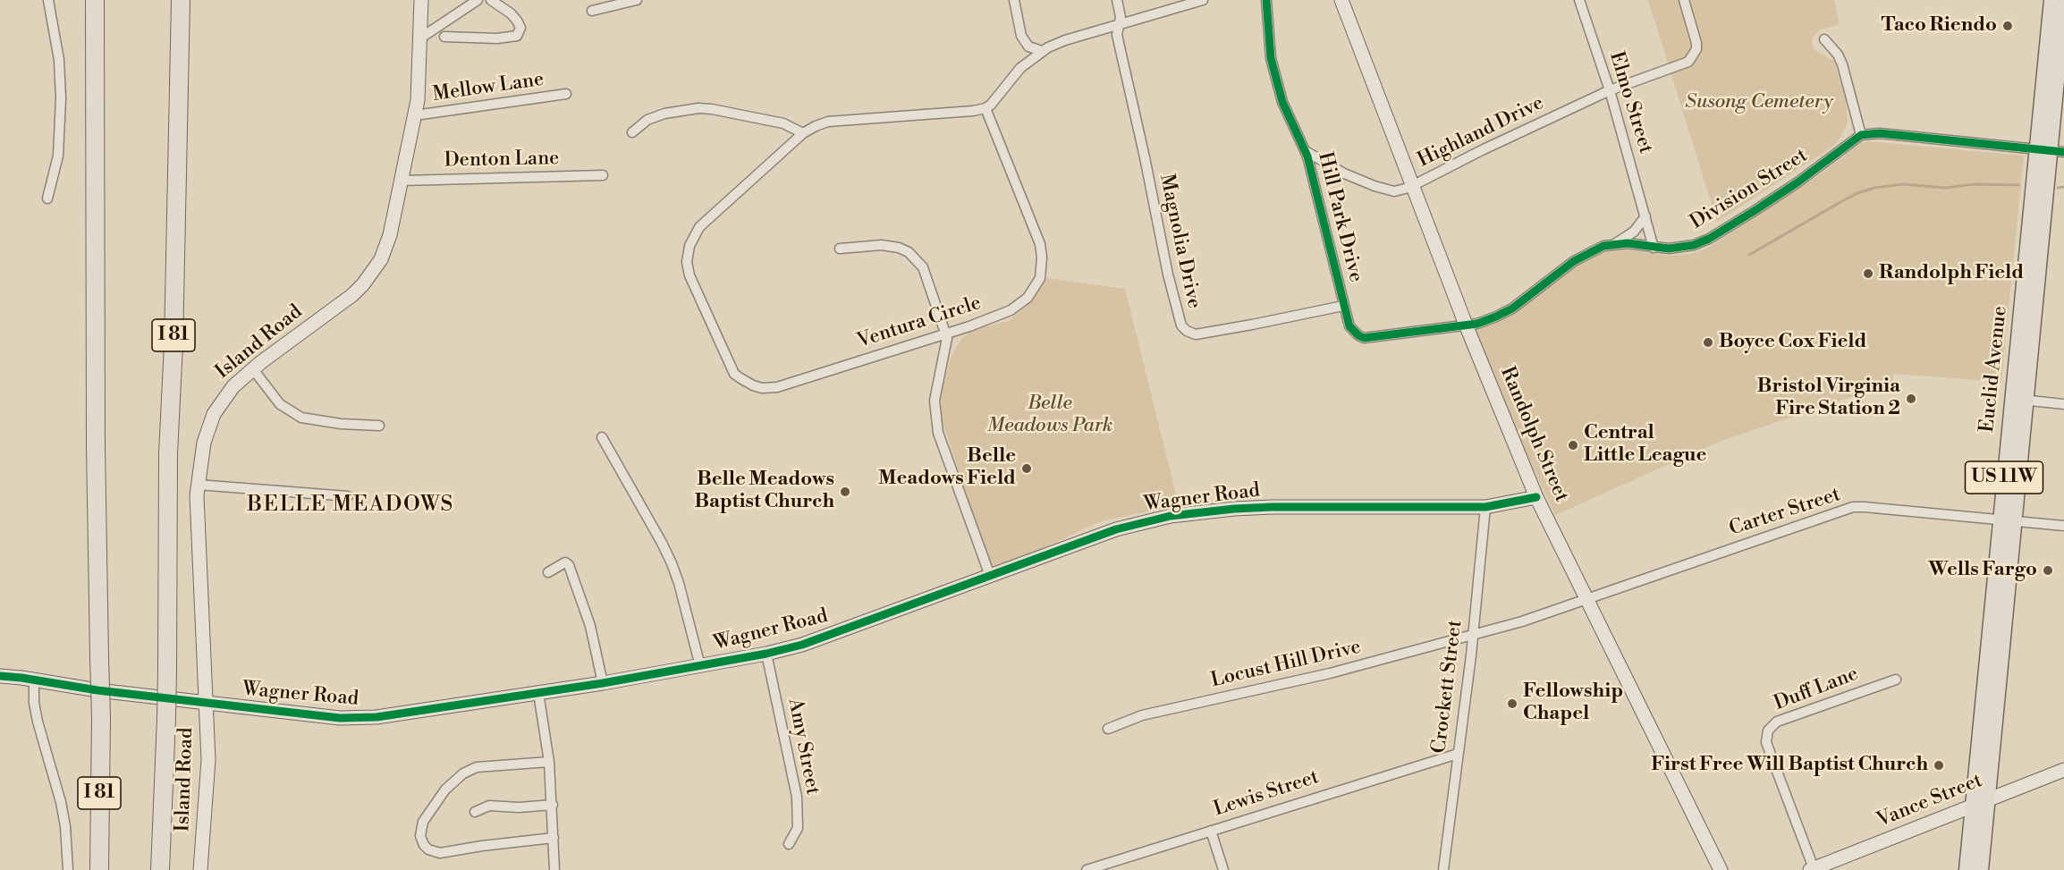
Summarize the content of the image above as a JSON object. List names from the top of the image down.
{
  "streets": {
    "highway": ["I 81"],
    "main road": ["Euclid Avenue", "US 11W"],
    "street": [
      "Mellow Lane",
      "Elmo Street",
      "Highland Drive",
      "Denton Lane",
      "Division Street",
      "Hill Park Drive",
      "Magnolia Drive",
      "Ventura Circle",
      "Island Road",
      "Randolph Street",
      "Wagner Road",
      "Carter Street",
      "Locust Hill Drive",
      "Crockett Street",
      "Duff Lane",
      "Amy Street",
      "Lewis Street",
      "Vance Street"
    ]
  },
  "crossings": [
    ["Mellow Lane", "Island Road"],
    ["Elmo Street", "Highland Drive"],
    ["Elmo Street", "Division Street"],
    ["Highland Drive", "Hill Park Drive"],
    ["Highland Drive", "Randolph Street"],
    ["Denton Lane", "Island Road"],
    ["Division Street", "Hill Park Drive"],
    ["Division Street", "Randolph Street"],
    ["Hill Park Drive", "Magnolia Drive"],
    ["Hill Park Drive", "Randolph Street"],
    ["Island Road", "Wagner Road"],
    ["Euclid Avenue", "Carter Street"],
    ["Euclid Avenue", "Vance Street"],
    ["Randolph Street", "Wagner Road"],
    ["Randolph Street", "Carter Street"],
    ["Wagner Road", "Crockett Street"],
    ["Wagner Road", "Amy Street"],
    ["Carter Street", "Locust Hill Drive"],
    ["Carter Street", "Crockett Street"],
    ["Locust Hill Drive", "Crockett Street"],
    ["Crockett Street", "Lewis Street"],
    ["Duff Lane", "Vance Street"]
  ],
  "districts": ["BELLE MEADOWS"],
  "parks": ["Susong Cemetery", "Belle Meadows Park"],
  "places": [
    "Taco Riendo",
    "Randolph Field",
    "Boyce Cox Field",
    "Bristol Virginia Fire Station 2",
    "Central Little League",
    "Belle Meadows Field",
    "Belle Meadows Baptist Church",
    "Wells Fargo",
    "Fellowship Chapel",
    "First Free Will Baptist Church"
  ]
}
